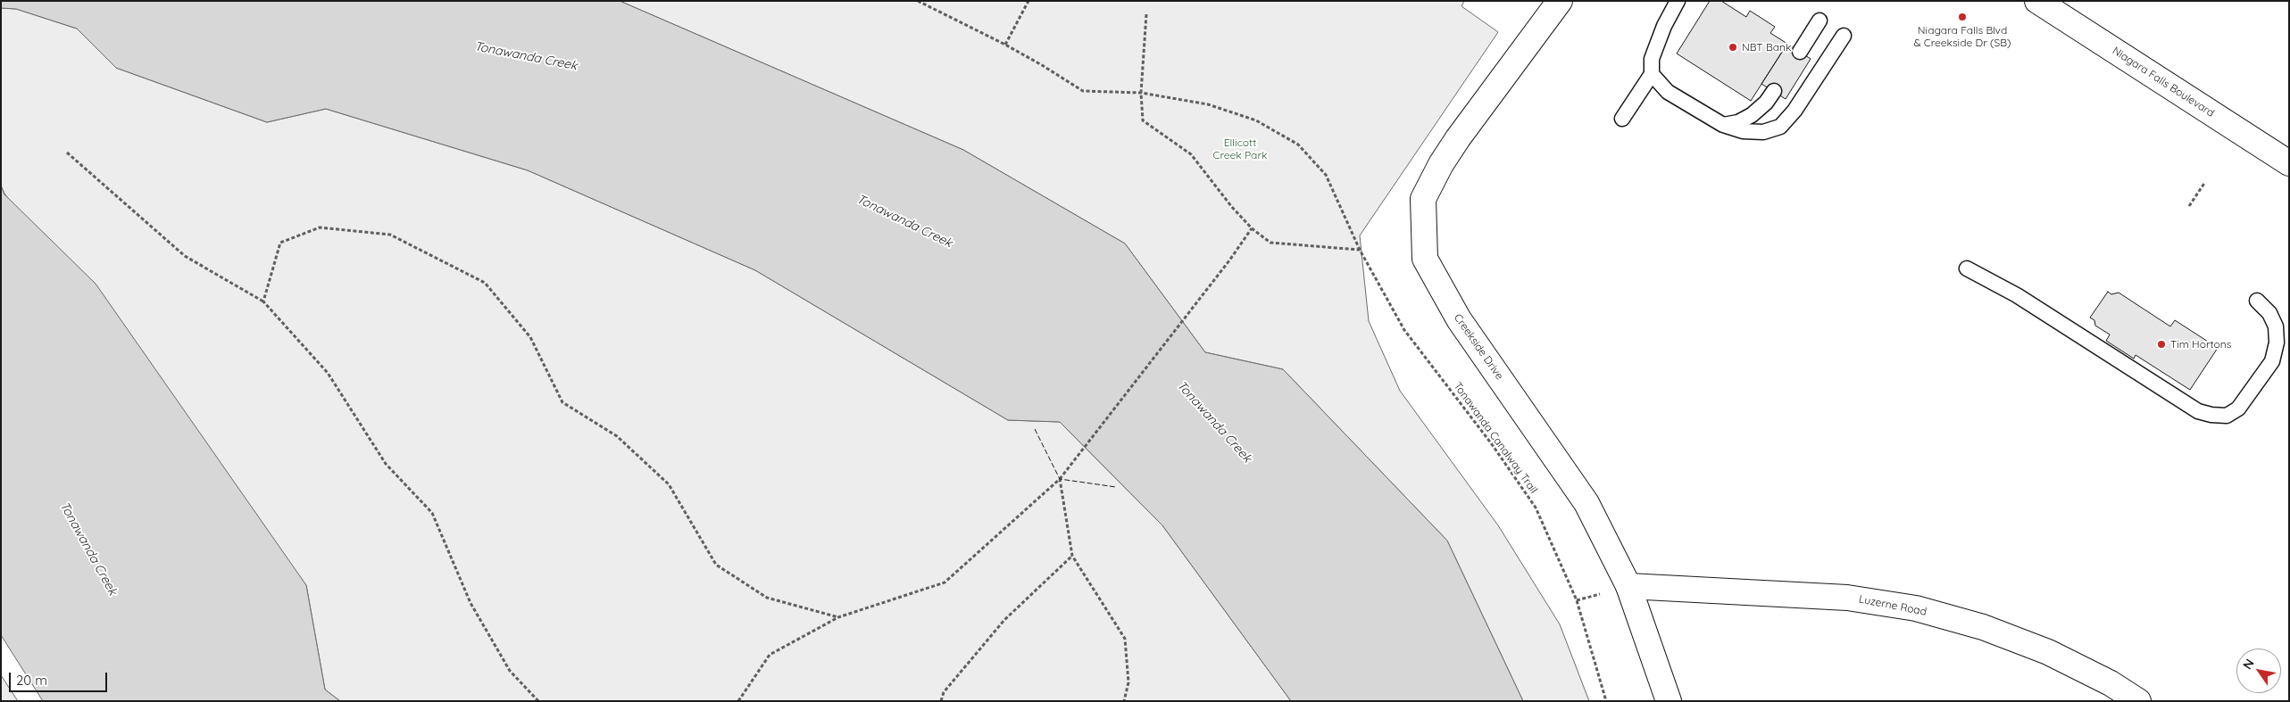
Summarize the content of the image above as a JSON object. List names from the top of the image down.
{
  "streets": {
    "street": ["Niagara Falls Boulevard", "Creekside Drive", "Luzerne Road"],
    "path": ["Tonawanda Canalway Trail"]
  },
  "crossings": [
    ["Creekside Drive", "Luzerne Road"]
  ],
  "water": ["Tonawanda Creek"],
  "parks": ["Ellicott Creek Park"],
  "places": ["Niagara Falls Blvd & Creekside Dr (SB)", "NBT Bank", "Tim Hortons"],
  "scale_bar": "20 m",
  "north": "top left"
}
